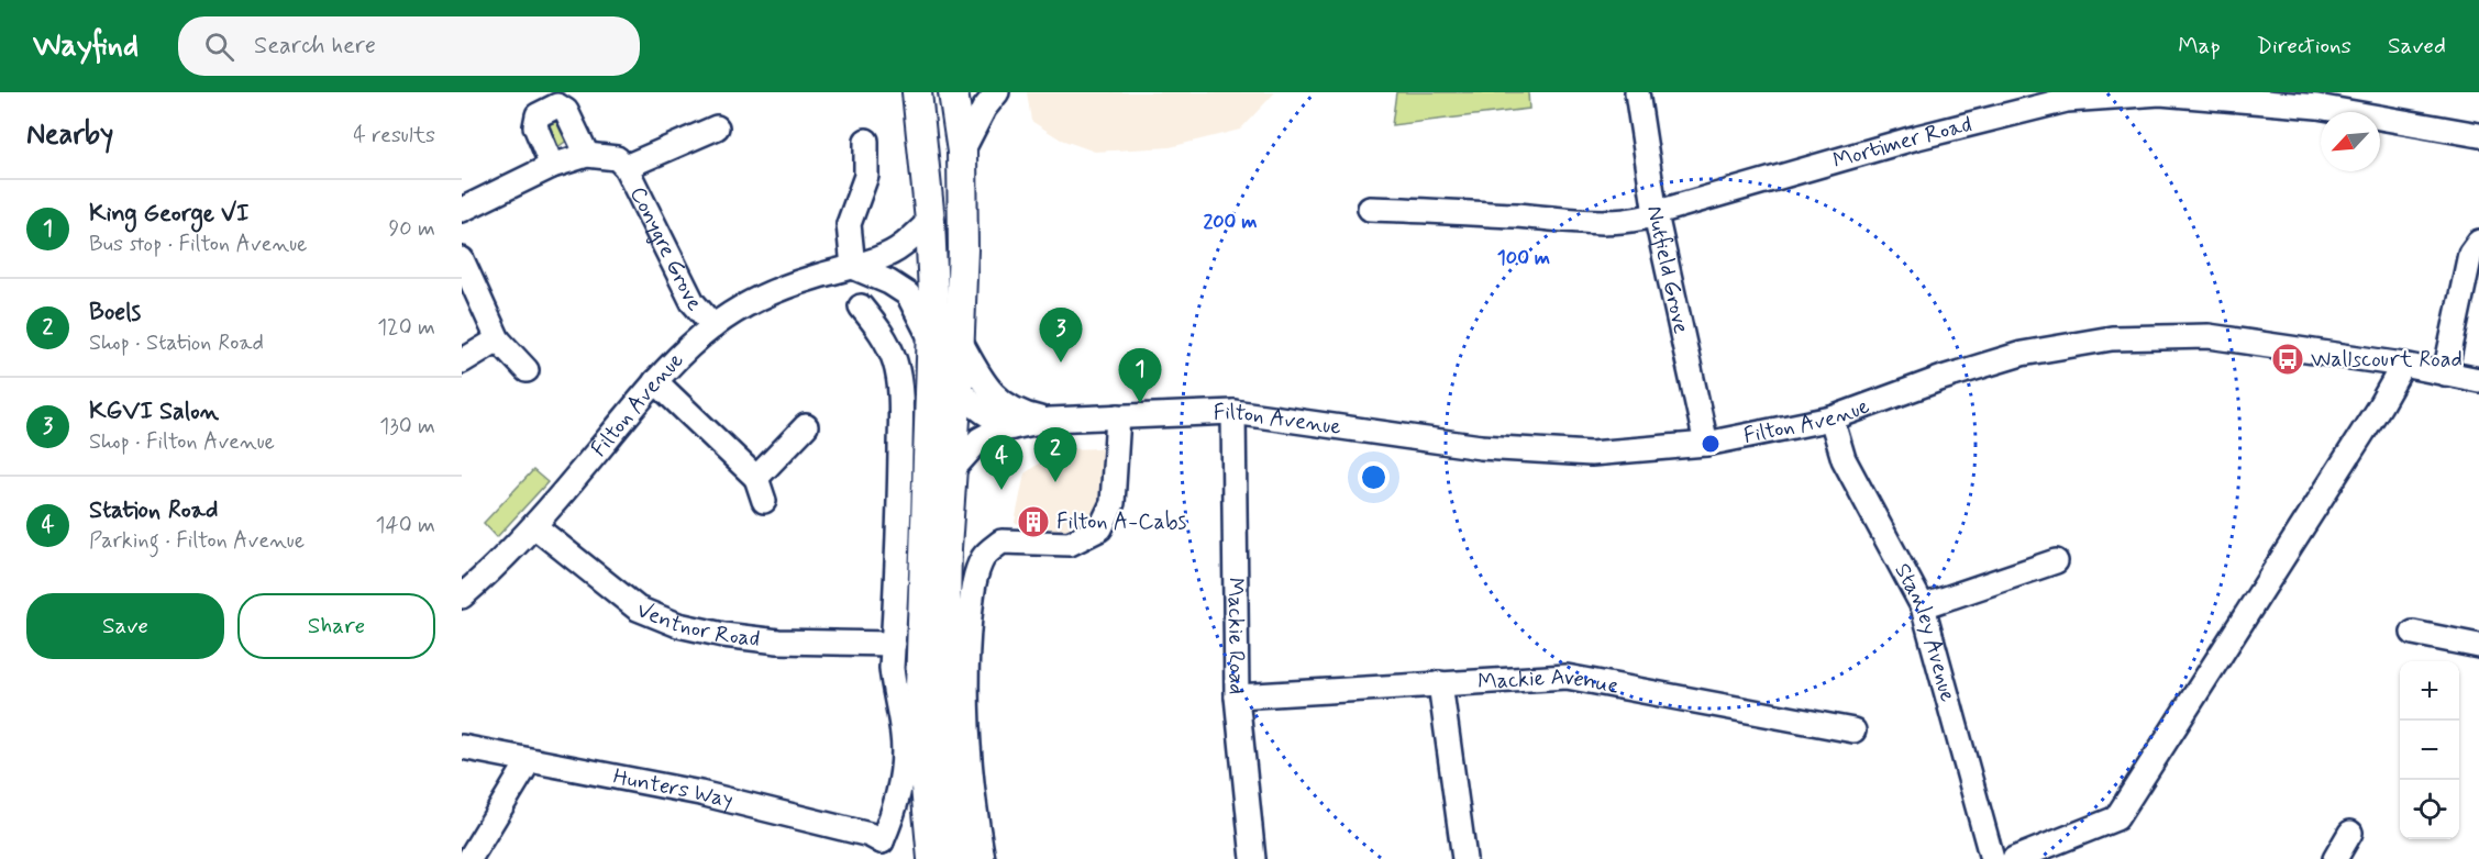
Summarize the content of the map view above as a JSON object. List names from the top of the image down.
{
  "streets": {
    "street": [
      "Mortimer Road",
      "Conygre Grove",
      "Nutfield Grove",
      "Filton Avenue",
      "Ventnor Road",
      "Stanley Avenue",
      "Mackie Road",
      "Mackie Avenue",
      "Hunters Way"
    ]
  },
  "crossings": [
    ["Mortimer Road", "Nutfield Grove"],
    ["Conygre Grove", "Filton Avenue"],
    ["Nutfield Grove", "Filton Avenue"],
    ["Filton Avenue", "Ventnor Road"],
    ["Filton Avenue", "Stanley Avenue"],
    ["Filton Avenue", "Mackie Road"],
    ["Mackie Road", "Mackie Avenue"]
  ],
  "places": {
    "bus stop": ["Wallscourt Road"],
    "building": ["Filton A-Cabs"]
  },
  "north": "bottom left",
  "page": {
    "header": "Wayfind",
    "search": "Search here",
    "nav": ["Map", "Directions", "Saved"],
    "heading": ["Nearby", "4 results"],
    "list": [
      {
        "mark": "1",
        "name": "King George VI",
        "note": "Bus stop · Filton Avenue",
        "value": "90 m"
      },
      {
        "mark": "2",
        "name": "Boels",
        "note": "Shop · Station Road",
        "value": "120 m"
      },
      {
        "mark": "3",
        "name": "KGVI Salon",
        "note": "Shop · Filton Avenue",
        "value": "130 m"
      },
      {
        "mark": "4",
        "name": "Station Road",
        "note": "Parking · Filton Avenue",
        "value": "140 m"
      }
    ],
    "pins": [
      "3",
      "1",
      "2",
      "4"
    ],
    "buttons": ["Save", "Share"],
    "map_buttons": ["+", "−"]
  },
  "rings": ["200 m", "100 m"]
}
